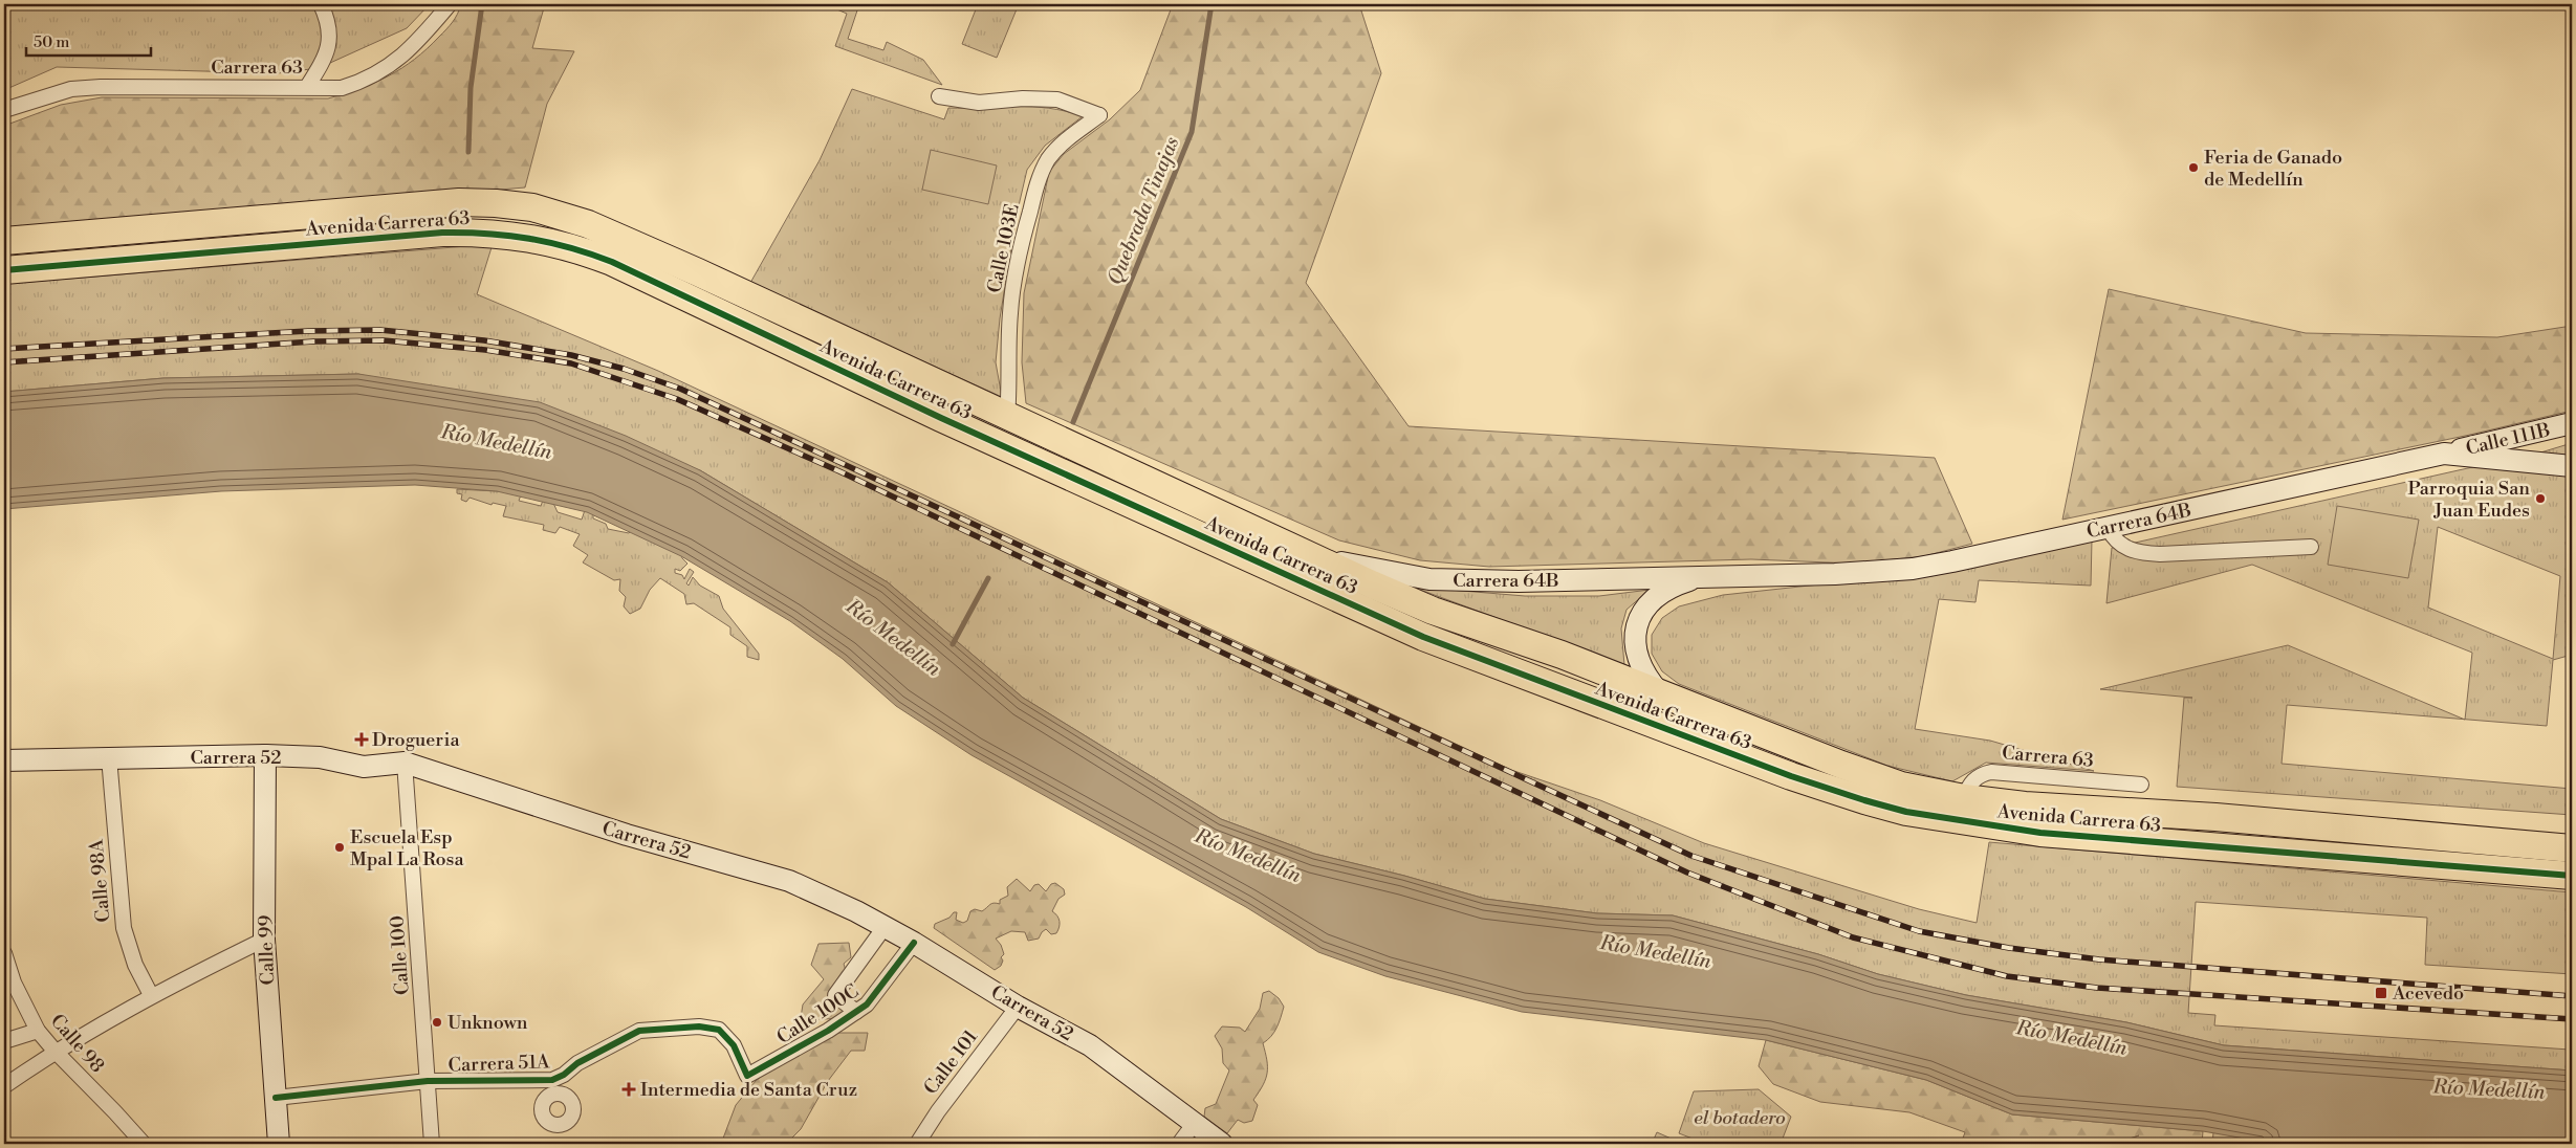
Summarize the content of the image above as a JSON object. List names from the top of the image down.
{
  "streets": {
    "highway": ["Avenida Carrera 63"],
    "main road": [
      "Calle 111B",
      "Carrera 64B",
      "Carrera 52",
      "Calle 99"
    ],
    "street": [
      "Carrera 63",
      "Calle 103E",
      "Calle 98A",
      "Calle 100",
      "Calle 100C",
      "Calle 98",
      "Calle 101",
      "Carrera 51A"
    ]
  },
  "crossings": [
    ["Carrera 63", "Avenida Carrera 63"],
    ["Avenida Carrera 63", "Calle 103E"],
    ["Avenida Carrera 63", "Carrera 64B"],
    ["Calle 111B", "Carrera 64B"],
    ["Carrera 52", "Calle 98A"],
    ["Carrera 52", "Calle 99"],
    ["Carrera 52", "Calle 100"],
    ["Carrera 52", "Calle 100C"],
    ["Carrera 52", "Calle 101"],
    ["Calle 99", "Carrera 51A"],
    ["Calle 100", "Carrera 51A"],
    ["Calle 100C", "Carrera 51A"]
  ],
  "water": ["Quebrada Tinajas", "Río Medellín"],
  "parks": ["el botadero"],
  "places": {
    "other": [
      "Feria de Ganado de Medellín",
      "Parroquia San Juan Eudes",
      "Escuela Esp Mpal La Rosa",
      "Unknown"
    ],
    "health": ["Drogueria", "Intermedia de Santa Cruz"],
    "transit": ["Acevedo"]
  },
  "scale_bar": "50 m"
}
